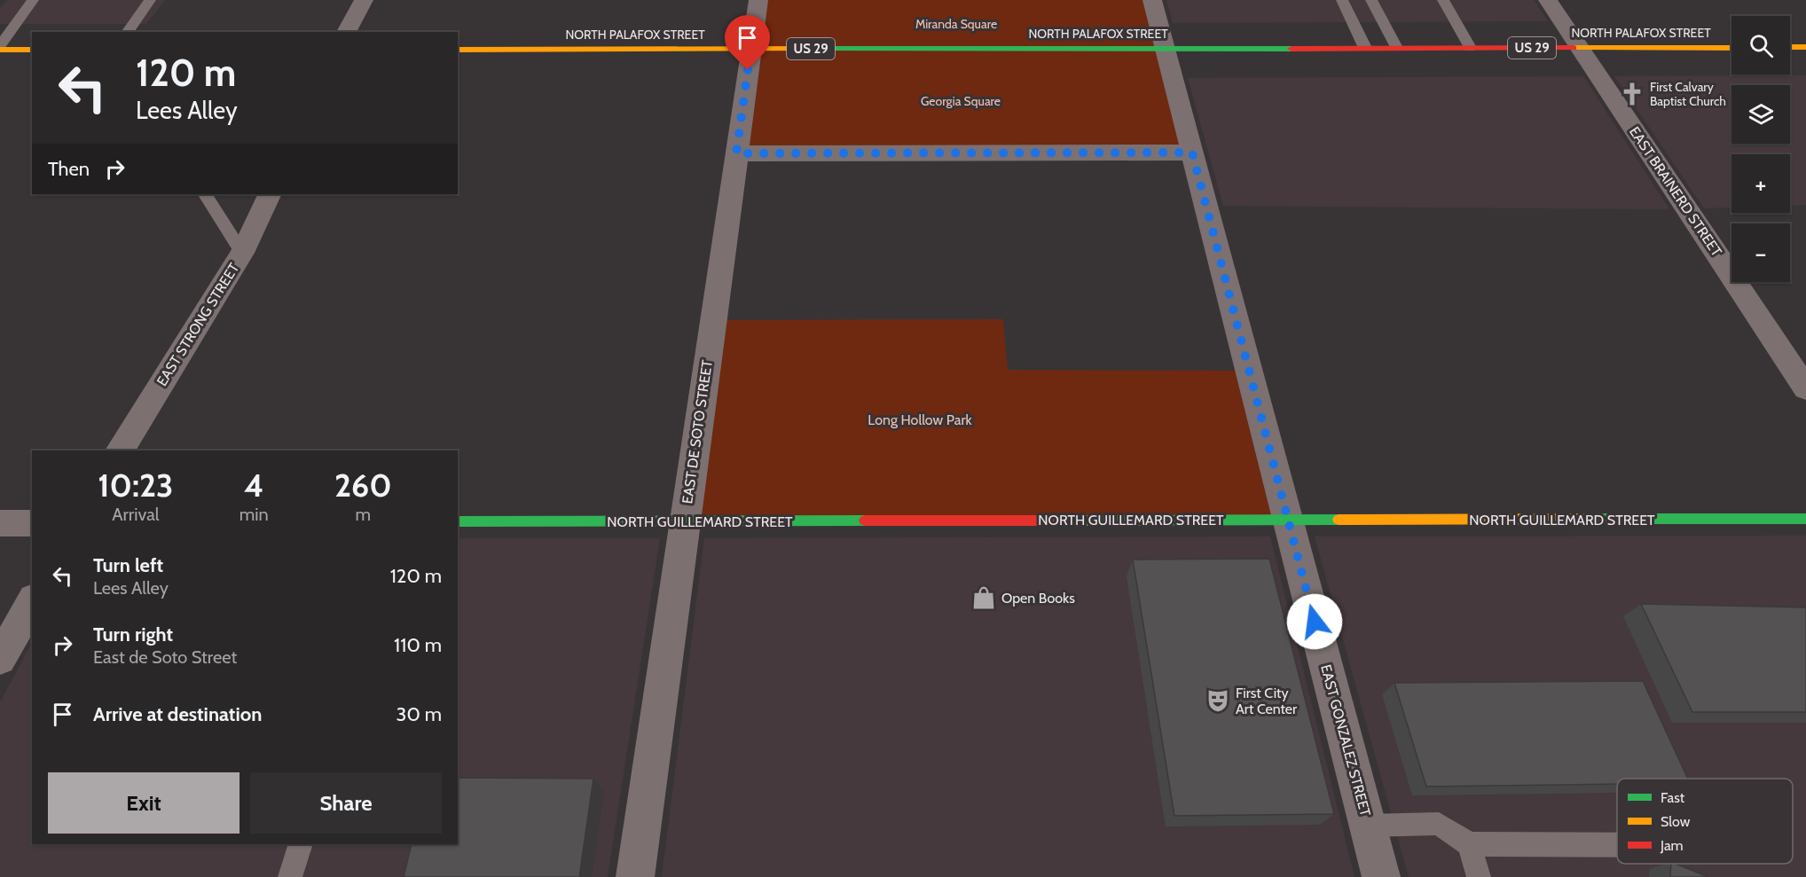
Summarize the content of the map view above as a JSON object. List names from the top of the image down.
{
  "streets": {
    "main road": ["NORTH PALAFOX STREET", "US 29", "NORTH GUILLEMARD STREET"],
    "street": [
      "EAST BRAINERD STREET",
      "EAST STRONG STREET",
      "EAST DE SOTO STREET",
      "EAST GONZALEZ STREET"
    ]
  },
  "crossings": [
    ["NORTH PALAFOX STREET", "EAST BRAINERD STREET"],
    ["NORTH PALAFOX STREET", "EAST DE SOTO STREET"],
    ["NORTH PALAFOX STREET", "EAST GONZALEZ STREET"],
    ["EAST DE SOTO STREET", "NORTH GUILLEMARD STREET"],
    ["NORTH GUILLEMARD STREET", "EAST GONZALEZ STREET"]
  ],
  "parks": ["Miranda Square", "Georgia Square", "Long Hollow Park"],
  "places": {
    "church": ["First Calvary Baptist Church"],
    "shop": ["Open Books"],
    "theatre": ["First City Art Center"]
  },
  "legend": ["Fast", "Slow", "Jam"],
  "page": {
    "map_buttons": ["+", "−"],
    "turn": ["120 m", "Lees Alley"],
    "then": "Then",
    "eta": [
      "10:23",
      "Arrival",
      "4",
      "min",
      "260",
      "m"
    ],
    "list": [
      {
        "name": "Turn left",
        "note": "Lees Alley",
        "value": "120 m"
      },
      {
        "name": "Turn right",
        "note": "East de Soto Street",
        "value": "110 m"
      },
      {
        "name": "Arrive at destination",
        "value": "30 m"
      }
    ],
    "buttons": ["Exit", "Share"]
  }
}
